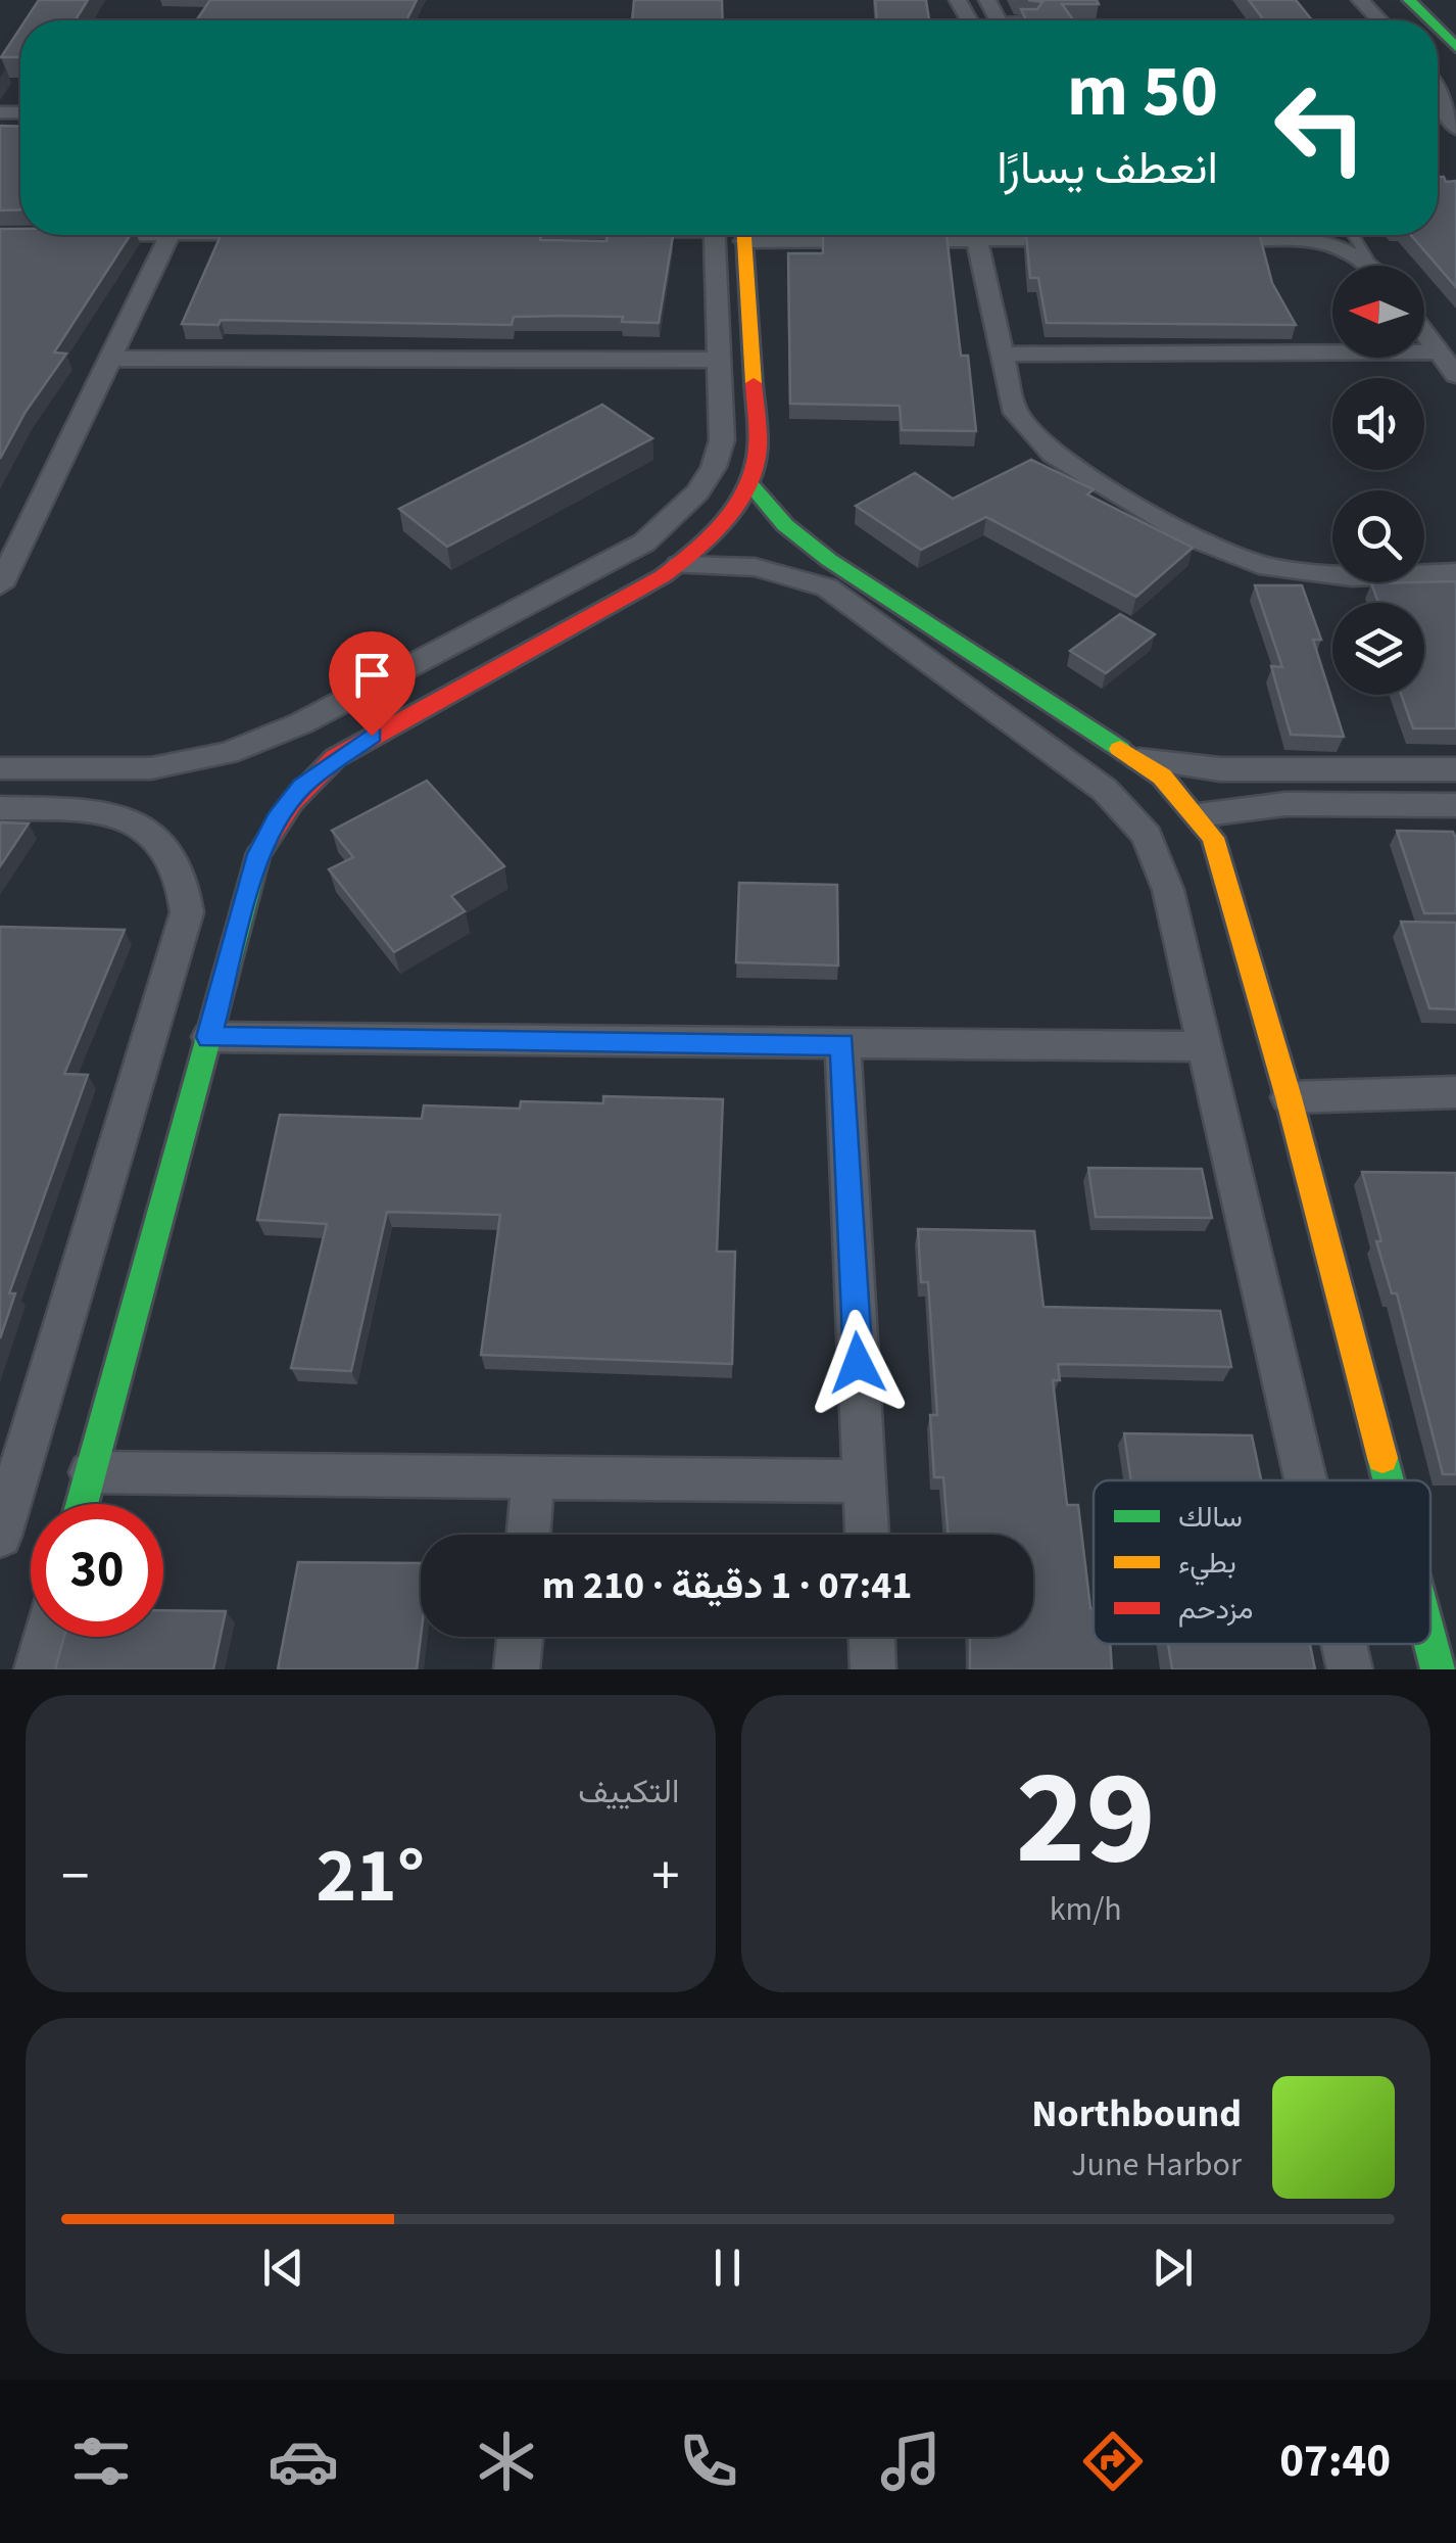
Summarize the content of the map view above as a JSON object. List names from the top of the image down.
{
  "legend": ["سالك", "بطيء", "مزدحم"],
  "north": "left",
  "page": {
    "turn": ["50 m", "انعطف يسارًا"],
    "limit": "30",
    "trip": "07:41 · 1 دقيقة · 210 m",
    "tile": [
      ["29", "km/h"],
      "التكييف"
    ],
    "heat": ["−", "21°", "+"],
    "song": ["Northbound", "June Harbor"],
    "tabs": "07:40"
  }
}
